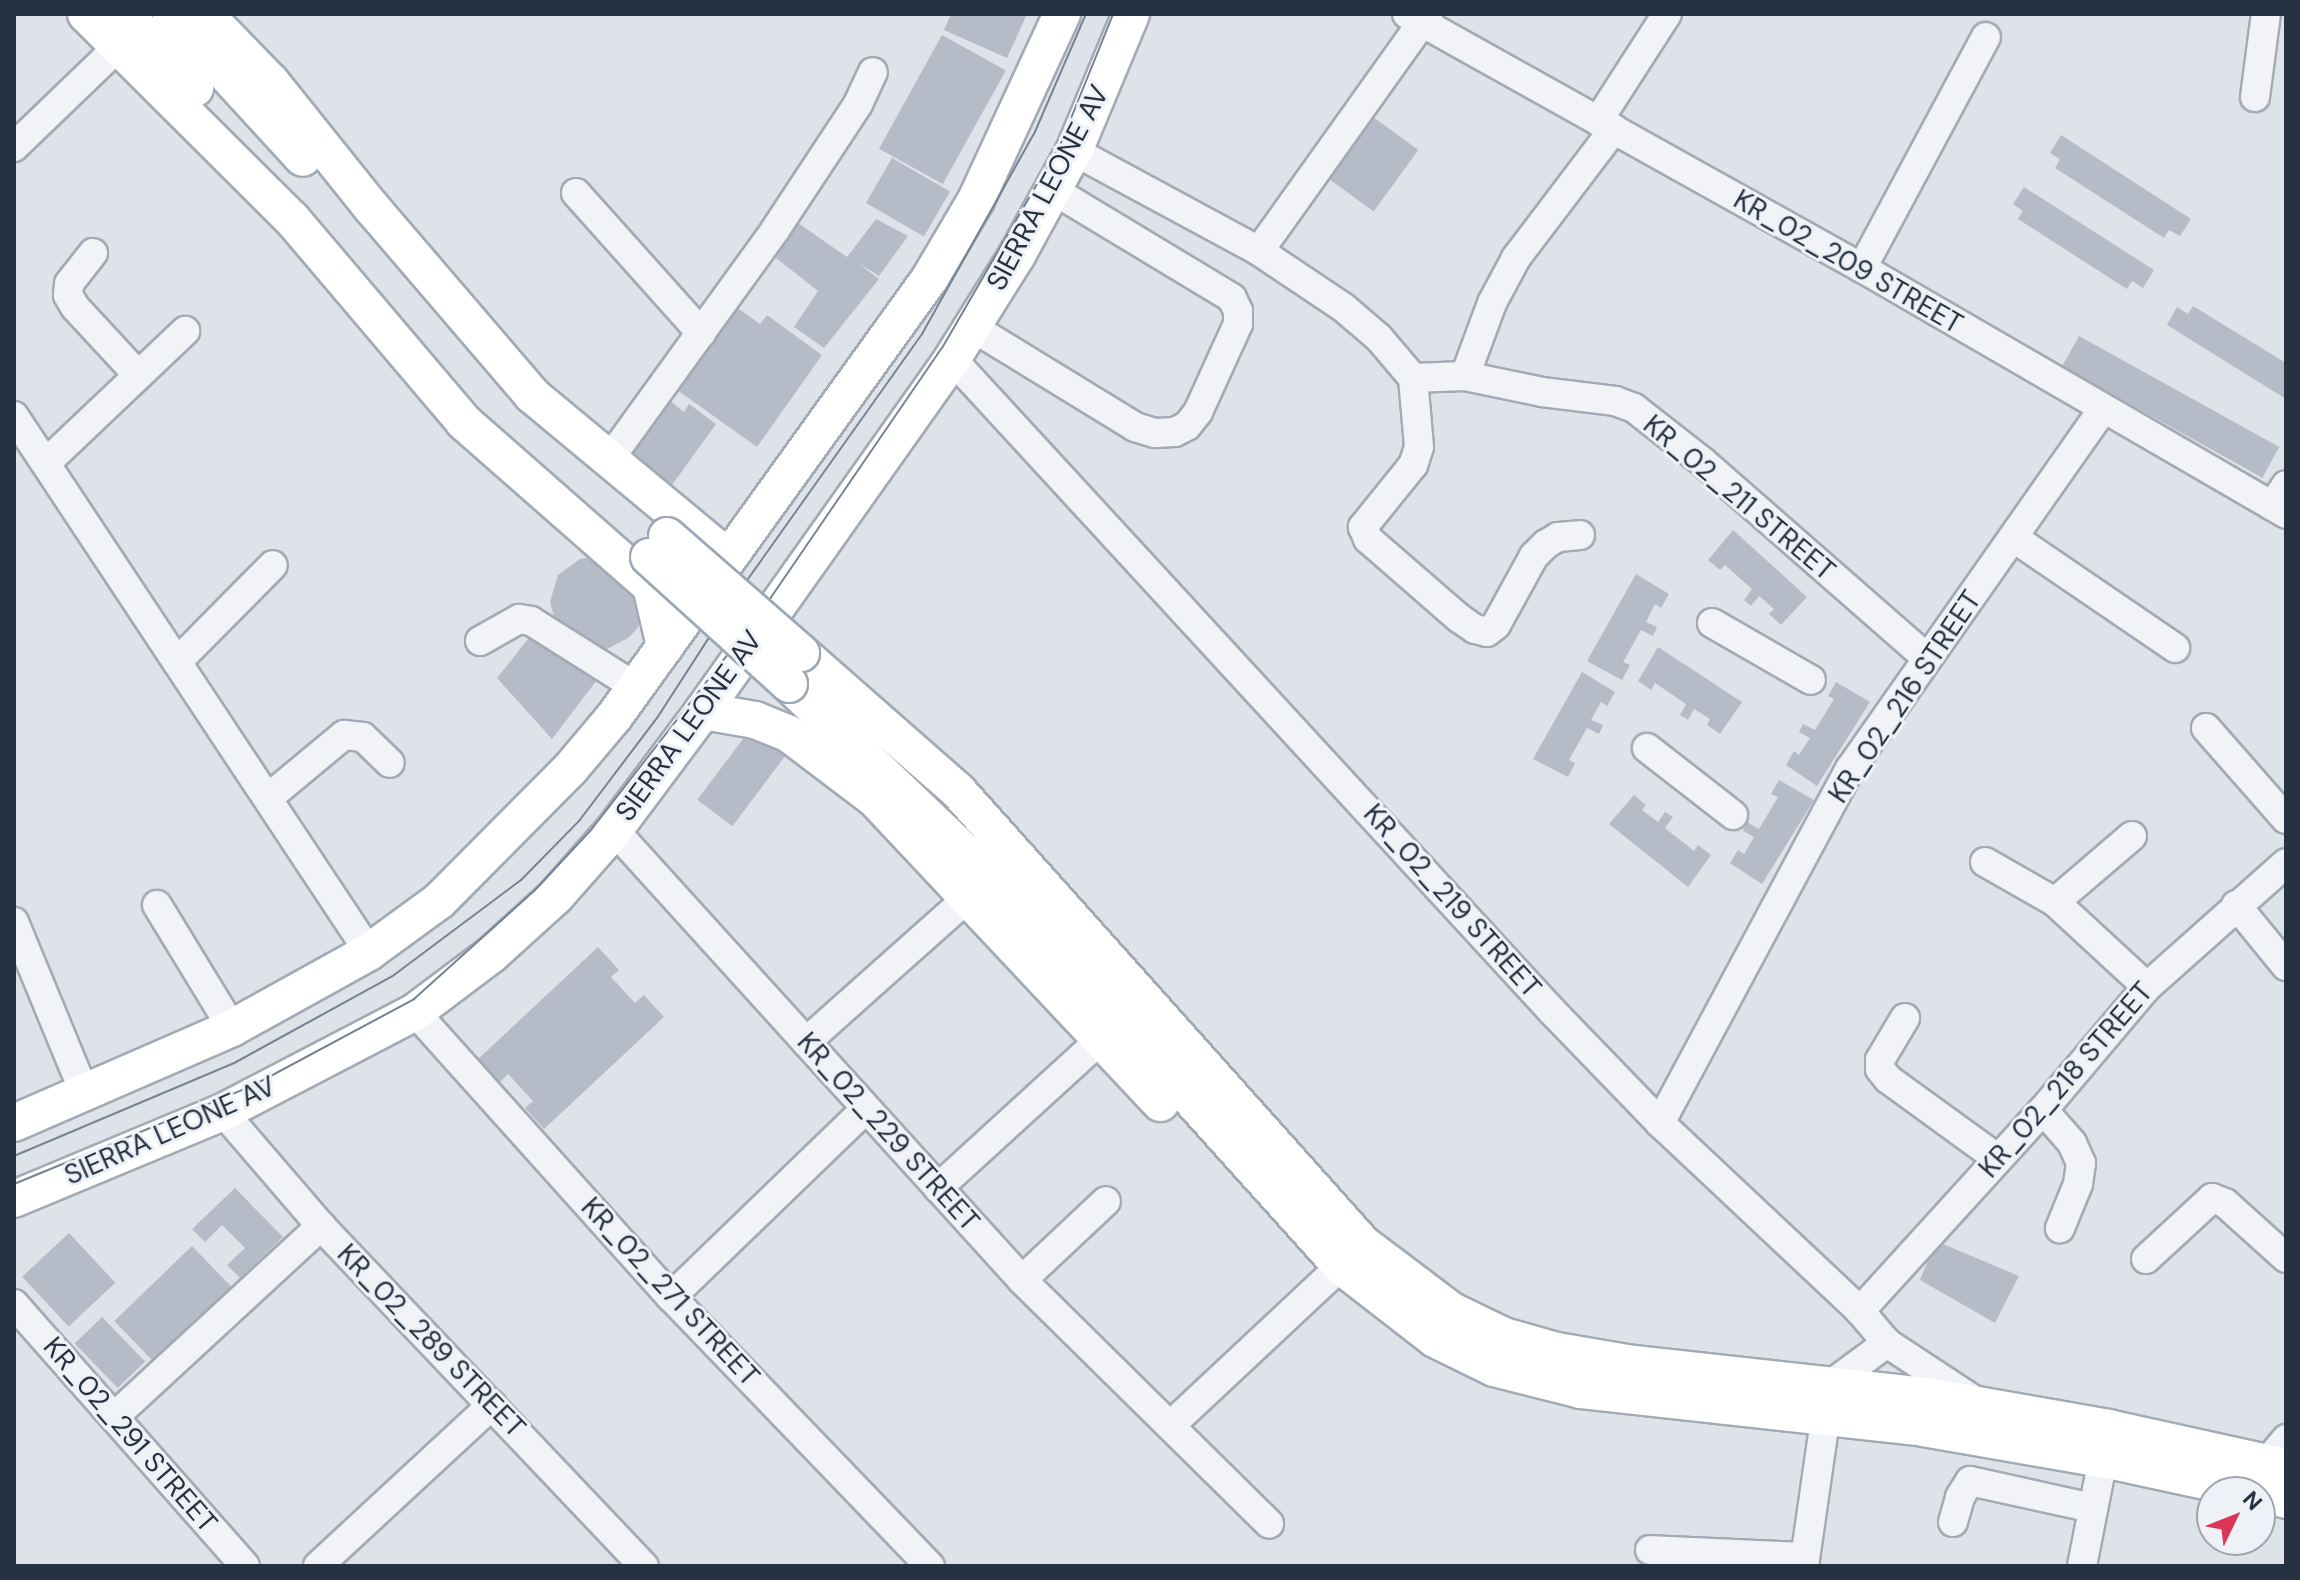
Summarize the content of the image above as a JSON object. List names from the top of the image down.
{
  "streets": {
    "main road": ["SIERRA LEONE AV"],
    "street": [
      "KR_02_209 STREET",
      "KR_02_211 STREET",
      "KR_02_216 STREET",
      "KR_02_219 STREET",
      "KR_02_218 STREET",
      "KR_02_229 STREET",
      "KR_02_271 STREET",
      "KR_02_289 STREET",
      "KR_02_291 STREET"
    ]
  },
  "crossings": [
    ["SIERRA LEONE AV", "KR_02_219 STREET"],
    ["SIERRA LEONE AV", "KR_02_229 STREET"],
    ["SIERRA LEONE AV", "KR_02_271 STREET"],
    ["SIERRA LEONE AV", "KR_02_289 STREET"],
    ["KR_02_209 STREET", "KR_02_216 STREET"],
    ["KR_02_211 STREET", "KR_02_216 STREET"],
    ["KR_02_216 STREET", "KR_02_219 STREET"],
    ["KR_02_219 STREET", "KR_02_218 STREET"]
  ],
  "north": "top right"
}
